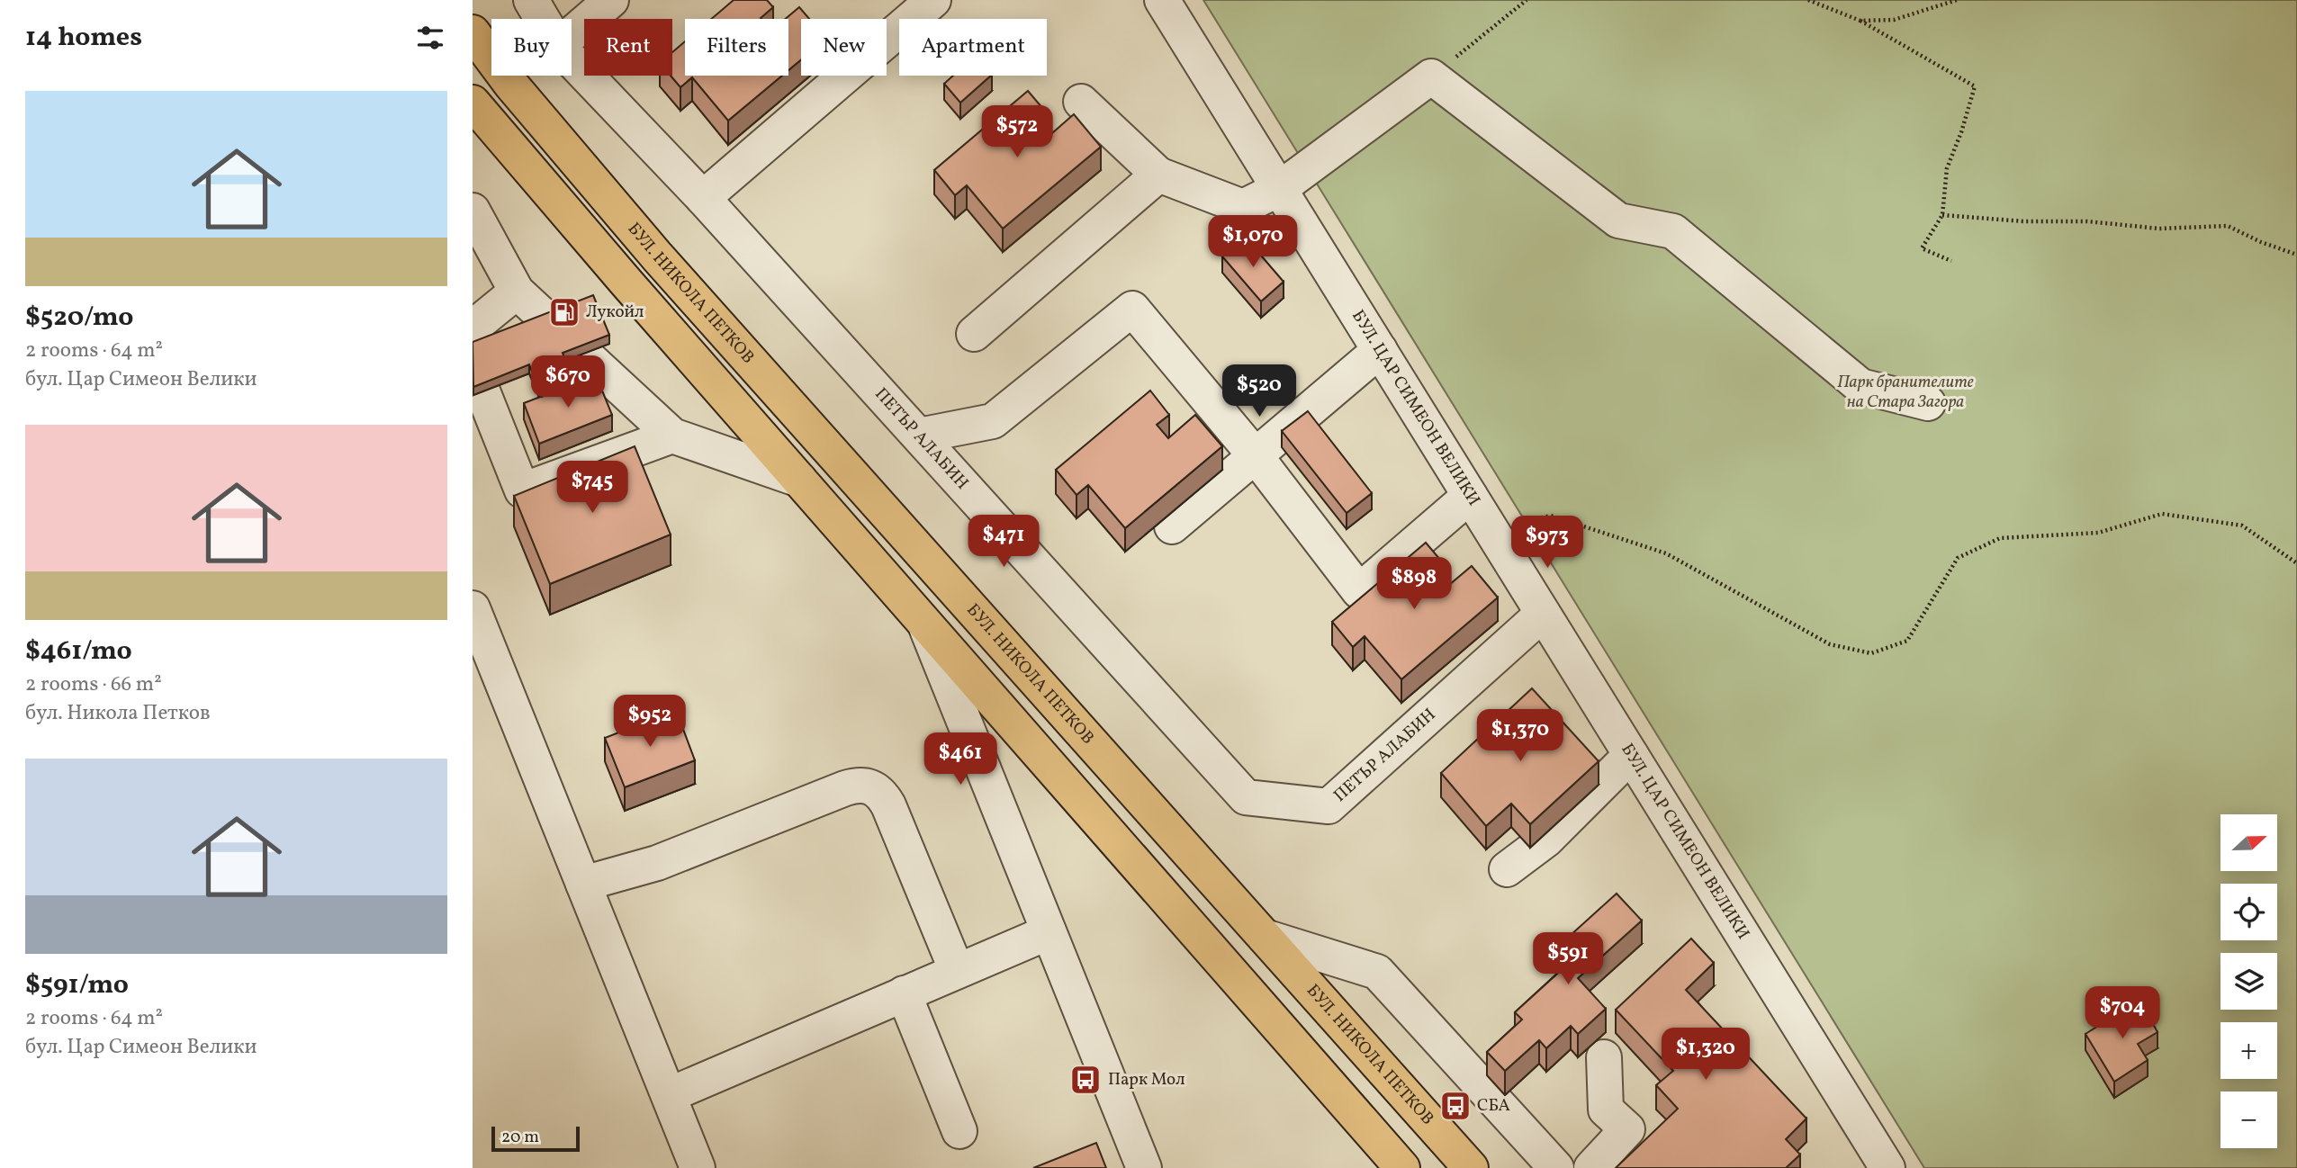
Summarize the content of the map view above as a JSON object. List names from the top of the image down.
{
  "streets": {
    "main road": ["БУЛ. НИКОЛА ПЕТКОВ"],
    "street": ["БУЛ. ЦАР СИМЕОН ВЕЛИКИ", "ПЕТЪР АЛАБИН"]
  },
  "crossings": [
    ["БУЛ. ЦАР СИМЕОН ВЕЛИКИ", "ПЕТЪР АЛАБИН"]
  ],
  "parks": ["Парк бранителите на Стара Загора"],
  "places": {
    "fuel station": ["Лукойл"],
    "bus stop": ["Парк Мол", "СБА"]
  },
  "scale_bar": "20 m",
  "north": "right",
  "page": {
    "heading": "14 homes",
    "chip": [
      "Buy",
      "Rent",
      "Filters",
      "New",
      "Apartment"
    ],
    "list": [
      {
        "name": "$520/mo",
        "note": "2 rooms · 64 m² · бул. Цар Симеон Велики"
      },
      {
        "name": "$461/mo",
        "note": "2 rooms · 66 m² · бул. Никола Петков"
      },
      {
        "name": "$591/mo",
        "note": "2 rooms · 64 m² · бул. Цар Симеон Велики"
      }
    ],
    "price": [
      "$572",
      "$1,070",
      "$670",
      "$520",
      "$745",
      "$471",
      "$973",
      "$898",
      "$952",
      "$1,370",
      "$461",
      "$591",
      "$704",
      "$1,320"
    ],
    "map_buttons": ["+", "−"],
    "scale": "20 m"
  }
}
